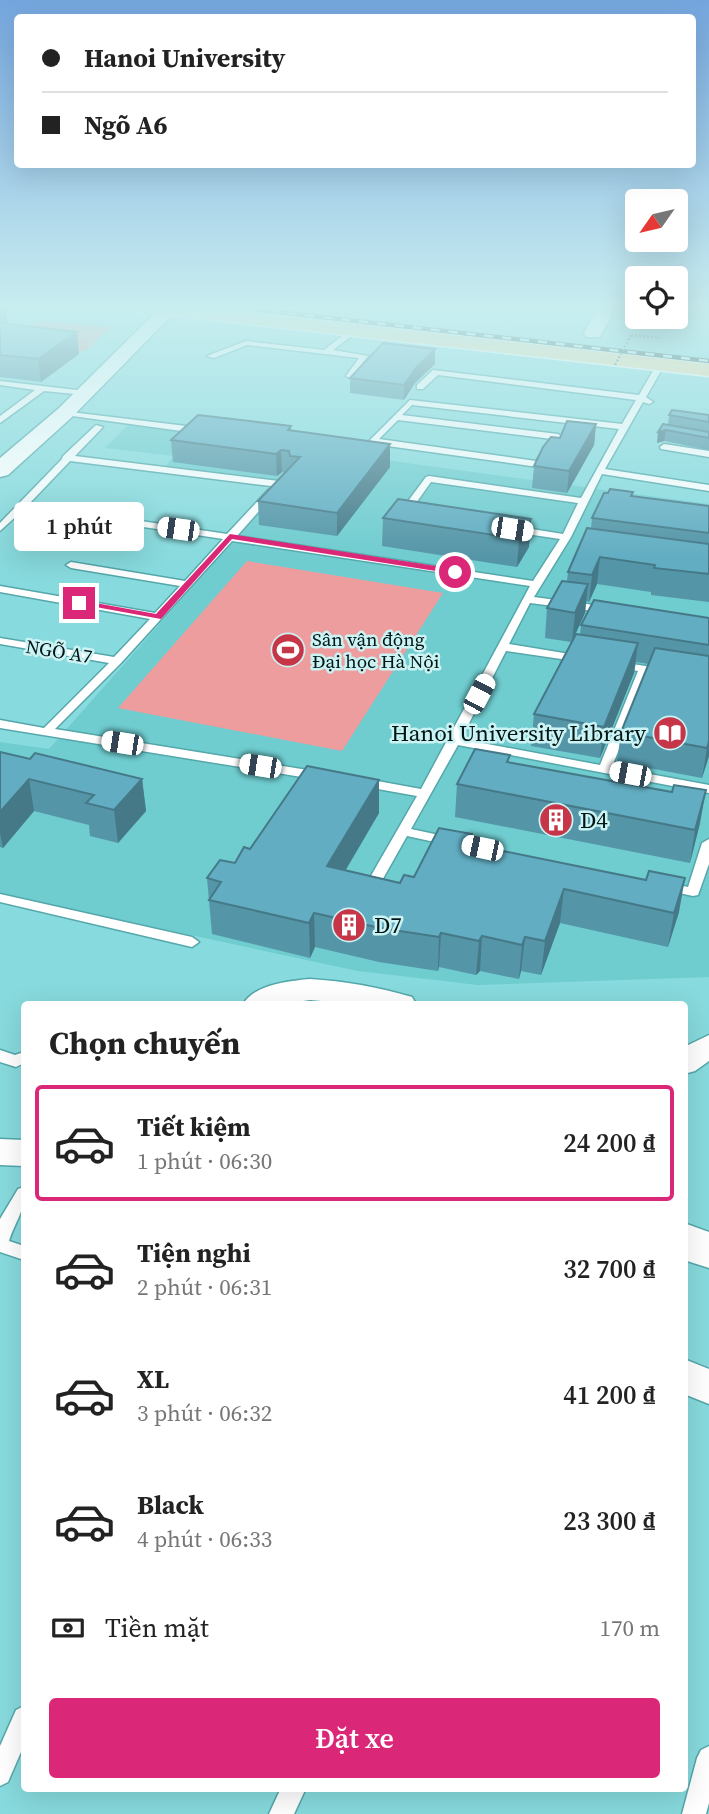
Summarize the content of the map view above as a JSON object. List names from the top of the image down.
{
  "streets": {
    "lane": ["NGÕ A7"]
  },
  "places": {
    "sports": ["Sân vận động Đại học Hà Nội"],
    "library": ["Hanoi University Library"],
    "building": ["D4", "D7"]
  },
  "north": "bottom left",
  "page": {
    "banner": ["Hanoi University", "Ngõ A6"],
    "bubble": "1 phút",
    "heading": "Chọn chuyến",
    "list": [
      {
        "name": "Tiết kiệm",
        "note": "1 phút · 06:30",
        "value": "24 200 ₫"
      },
      {
        "name": "Tiện nghi",
        "note": "2 phút · 06:31",
        "value": "32 700 ₫"
      },
      {
        "name": "XL",
        "note": "3 phút · 06:32",
        "value": "41 200 ₫"
      },
      {
        "name": "Black",
        "note": "4 phút · 06:33",
        "value": "23 300 ₫"
      }
    ],
    "pay": ["Tiền mặt", "170 m"],
    "buttons": "Đặt xe"
  }
}
